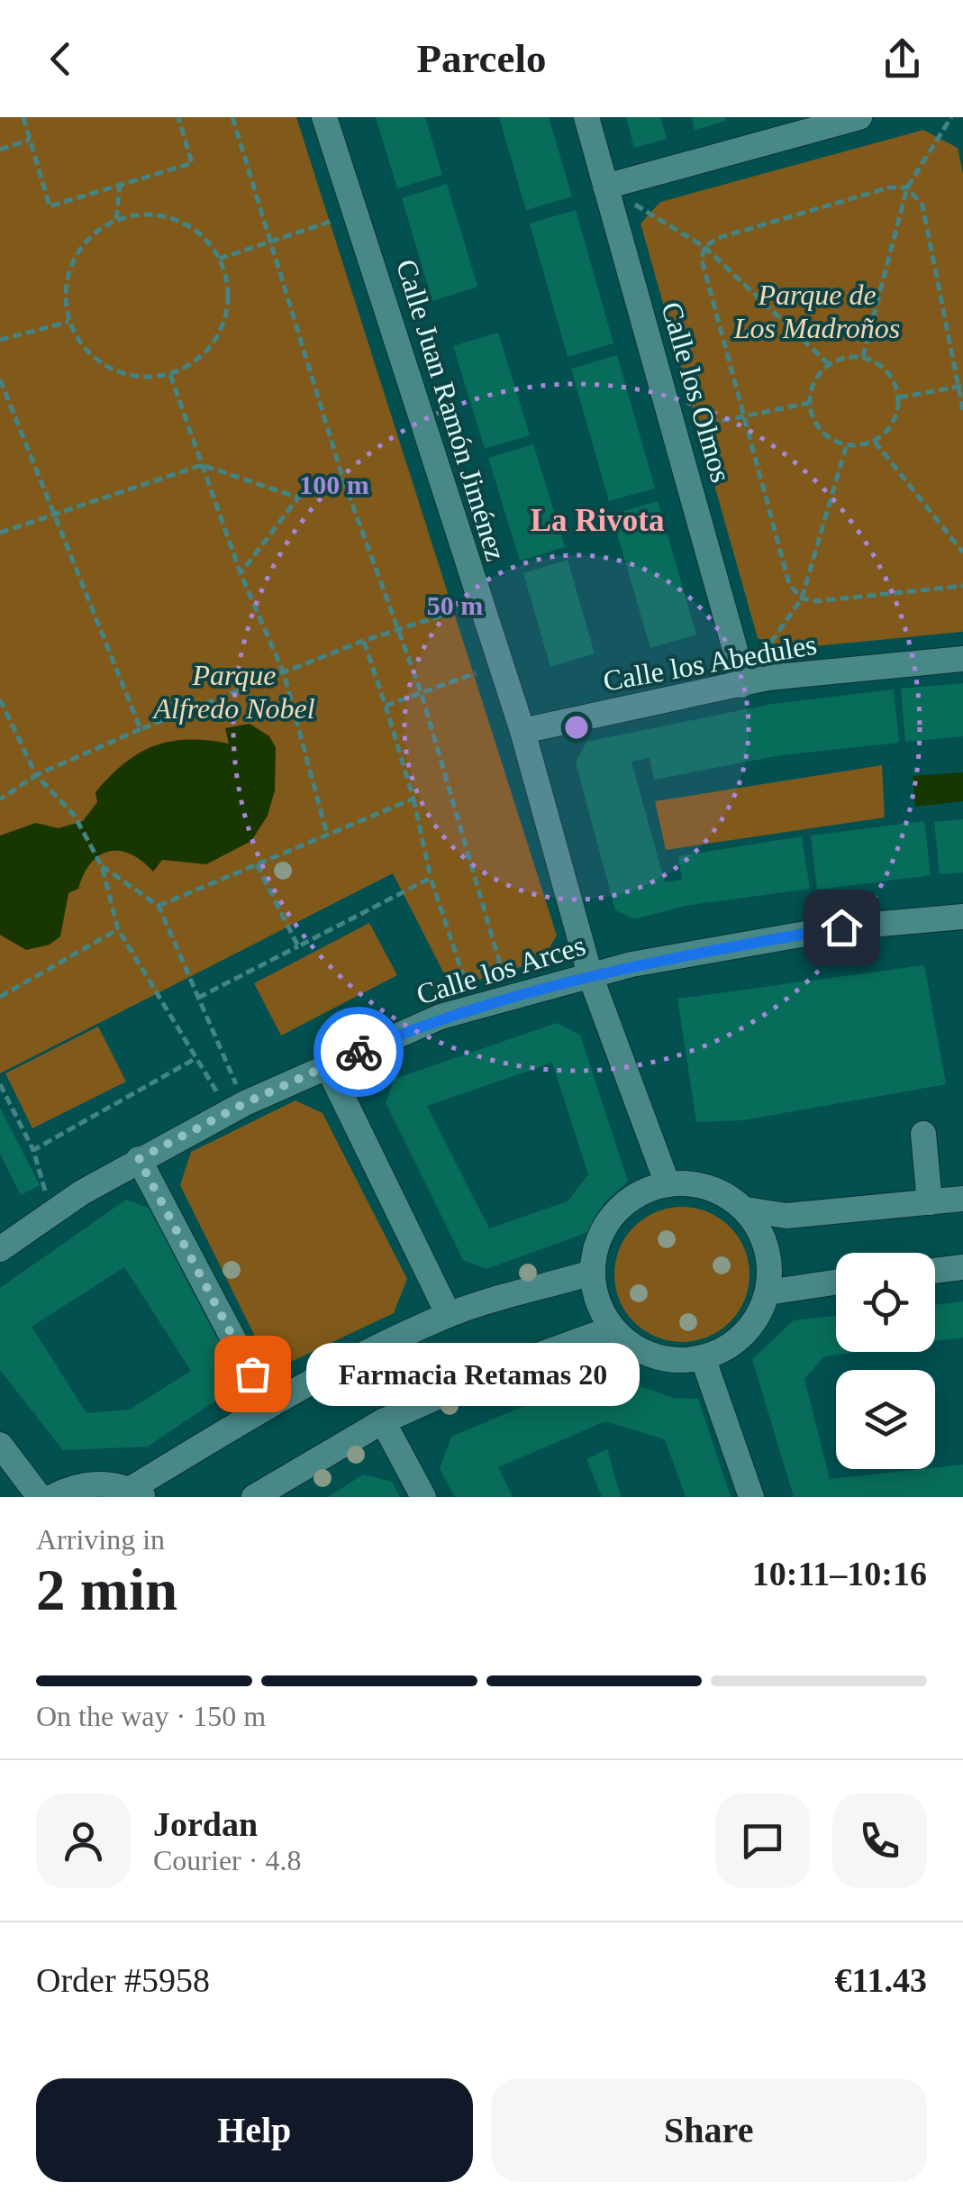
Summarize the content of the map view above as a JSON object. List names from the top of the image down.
{
  "streets": {
    "street": [
      "Calle los Olmos",
      "Calle Juan Ramón Jiménez",
      "Calle los Abedules",
      "Calle los Arces"
    ]
  },
  "crossings": [
    ["Calle los Olmos", "Calle los Abedules"],
    ["Calle Juan Ramón Jiménez", "Calle los Abedules"],
    ["Calle Juan Ramón Jiménez", "Calle los Arces"]
  ],
  "districts": ["La Rivota"],
  "parks": ["Parque de Los Madroños", "Parque Alfredo Nobel"],
  "places": ["Farmacia Retamas 20"],
  "page": {
    "header": "Parcelo",
    "bubble": "Farmacia Retamas 20",
    "heading": ["2 min", "Arriving in", "10:11–10:16"],
    "panel": [
      "Jordan",
      "Courier · 4.8",
      "Order #5958",
      "€11.43"
    ],
    "bar": "On the way · 150 m",
    "buttons": ["Help", "Share"]
  },
  "rings": ["100 m", "50 m"]
}
